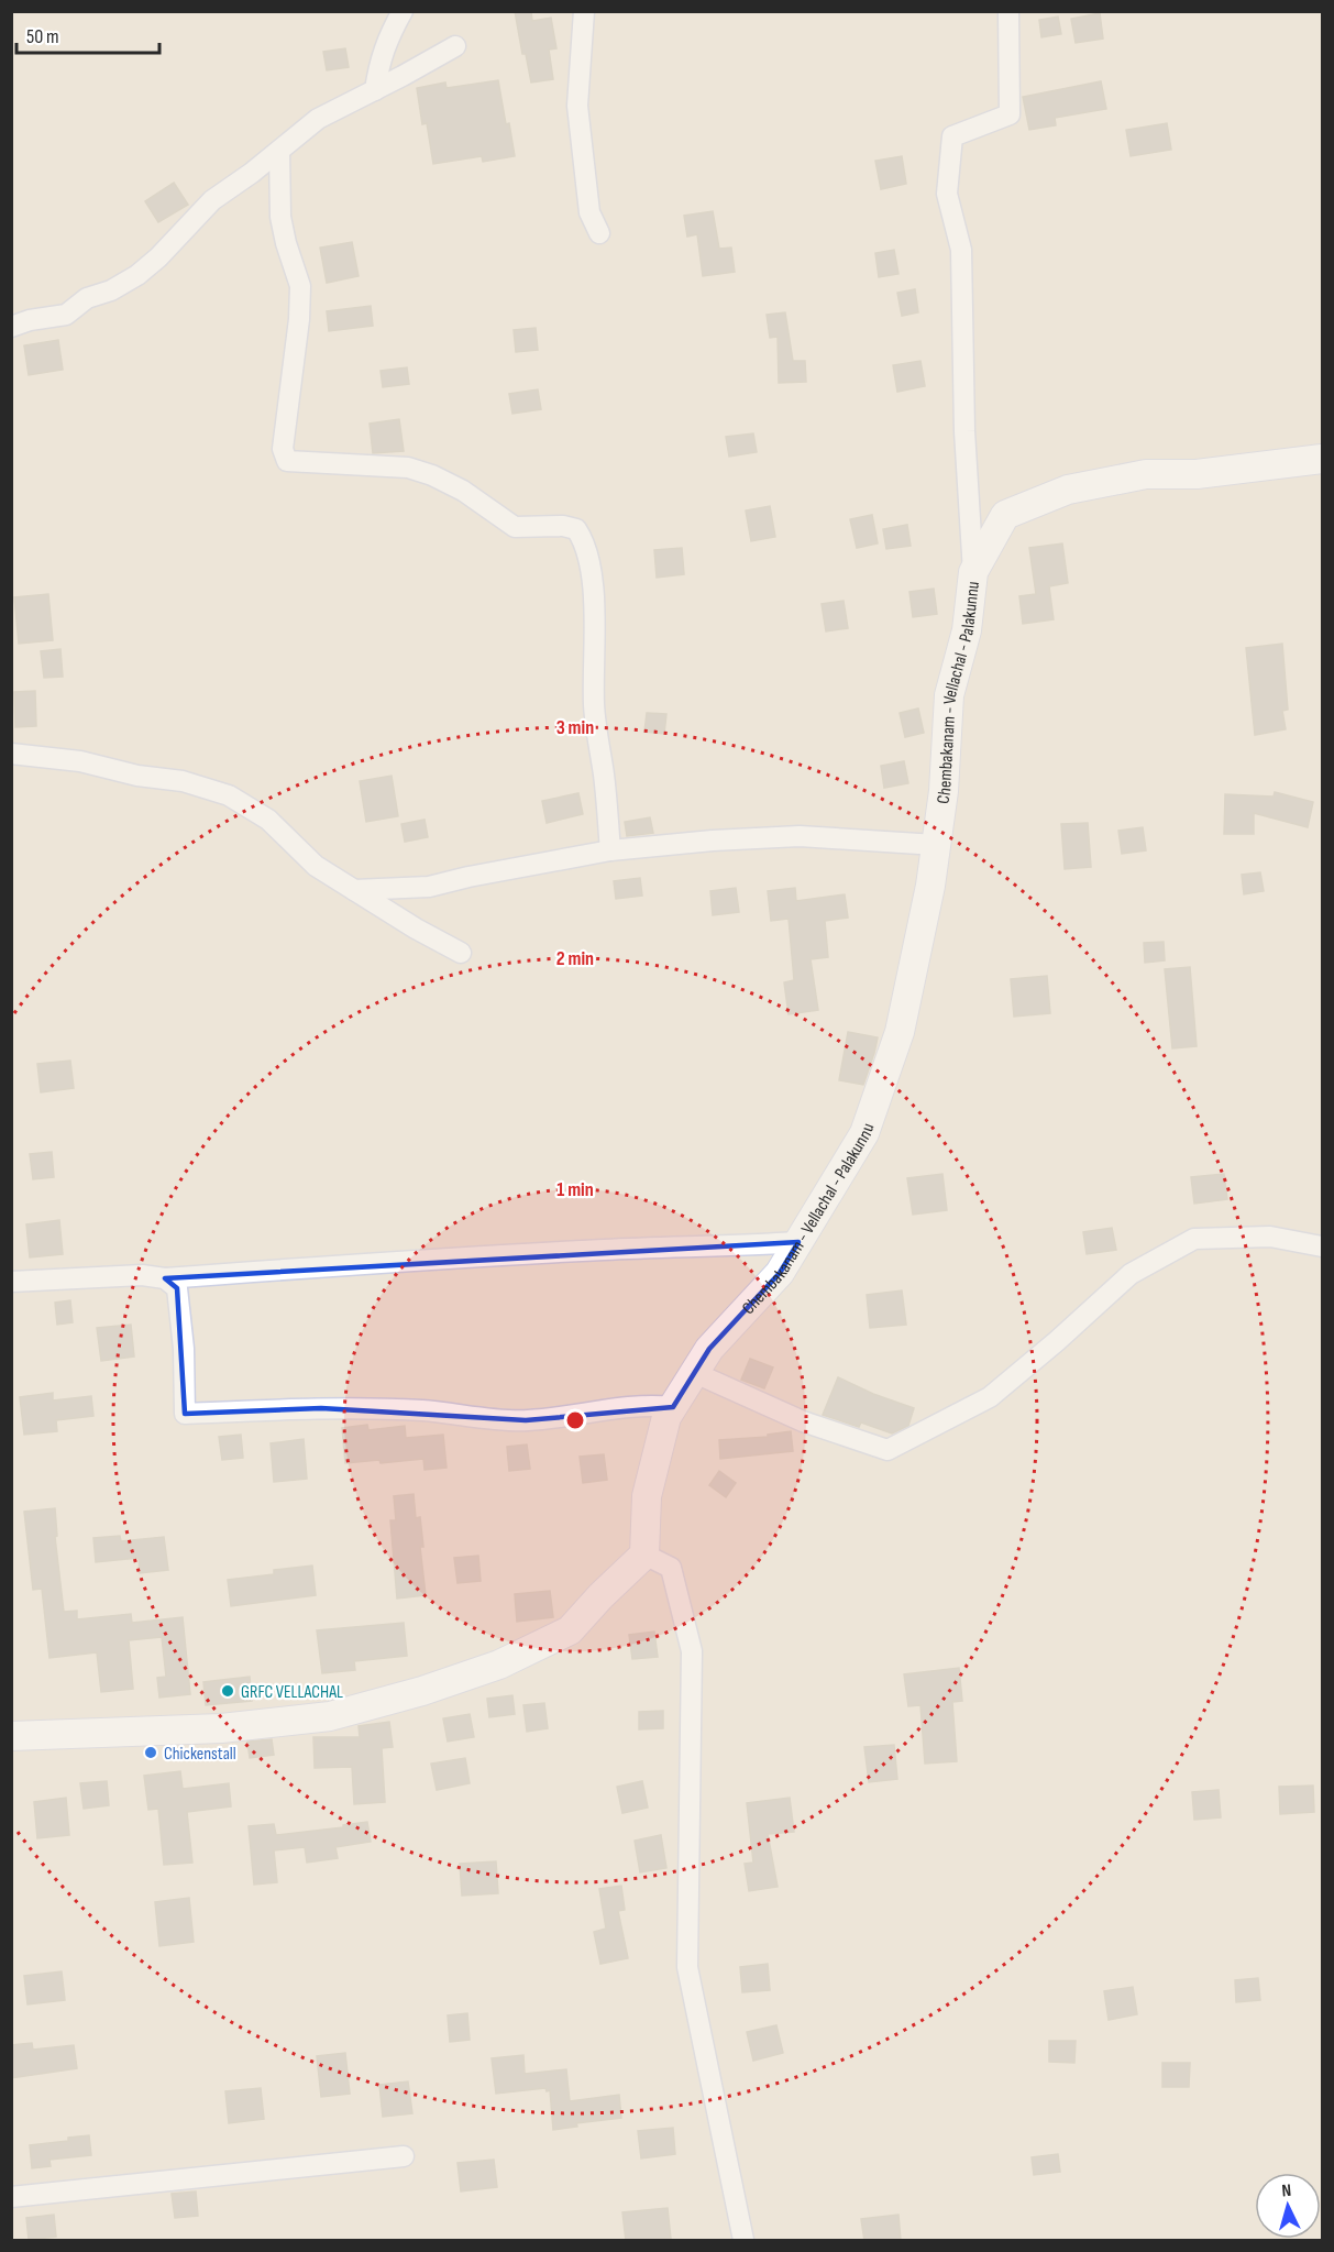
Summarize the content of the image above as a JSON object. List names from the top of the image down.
{
  "streets": {
    "main road": ["Chembakanam - Vellachal - Palakunnu"]
  },
  "places": ["GRFC VELLACHAL", "Chickenstall"],
  "scale_bar": "50 m",
  "north": "top",
  "rings": ["3 min", "2 min", "1 min"]
}
